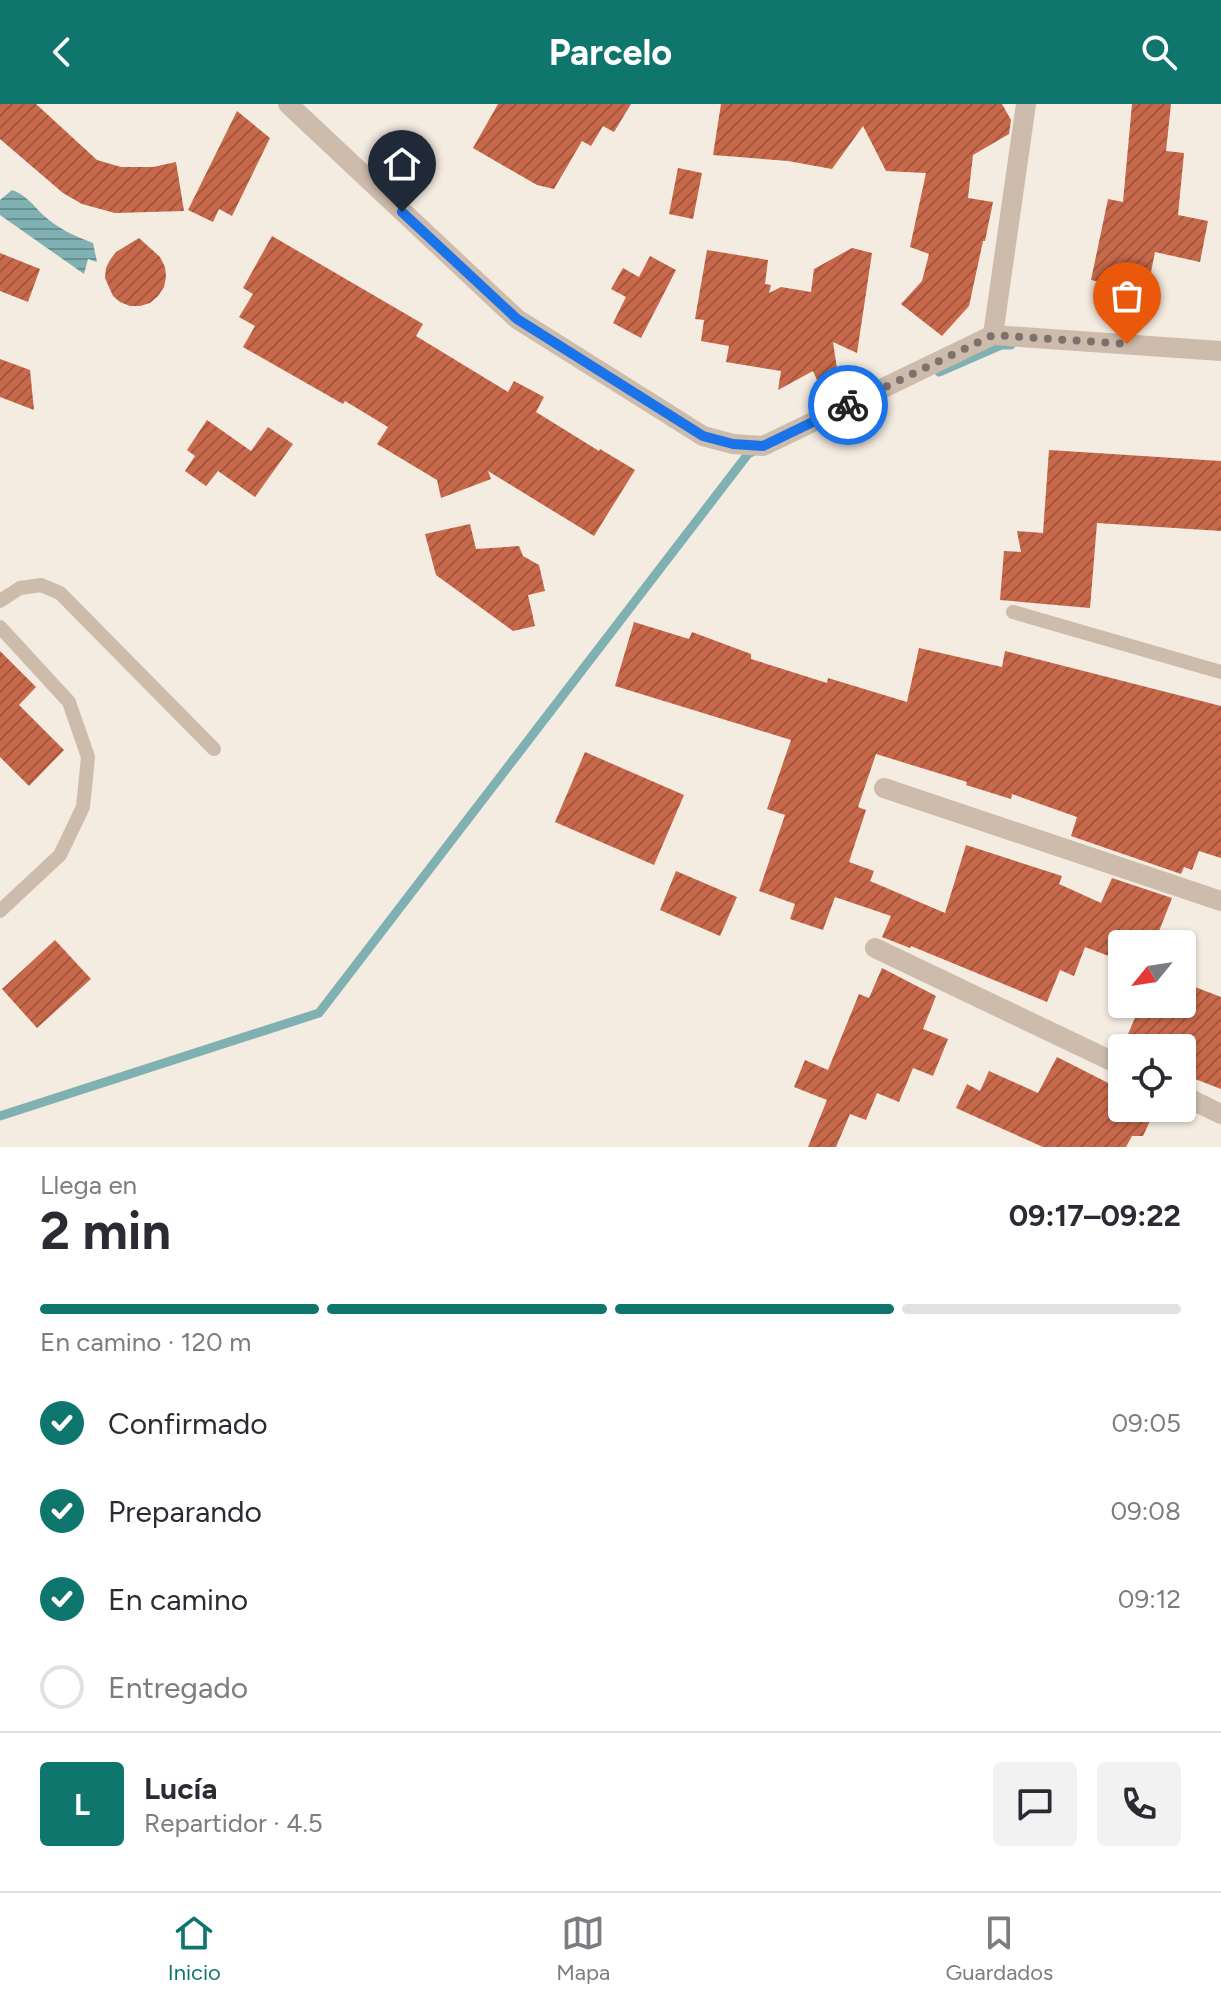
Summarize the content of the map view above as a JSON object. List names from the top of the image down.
{
  "north": "bottom left",
  "page": {
    "header": "Parcelo",
    "heading": ["2 min", "Llega en", "09:17–09:22"],
    "panel": ["Lucía", "Repartidor · 4.5"],
    "bar": "En camino · 120 m",
    "list": [
      ["Confirmado", "09:05"],
      ["Preparando", "09:08"],
      ["En camino", "09:12"],
      "Entregado"
    ],
    "round": "L",
    "tabs": ["Inicio", "Mapa", "Guardados"]
  }
}
